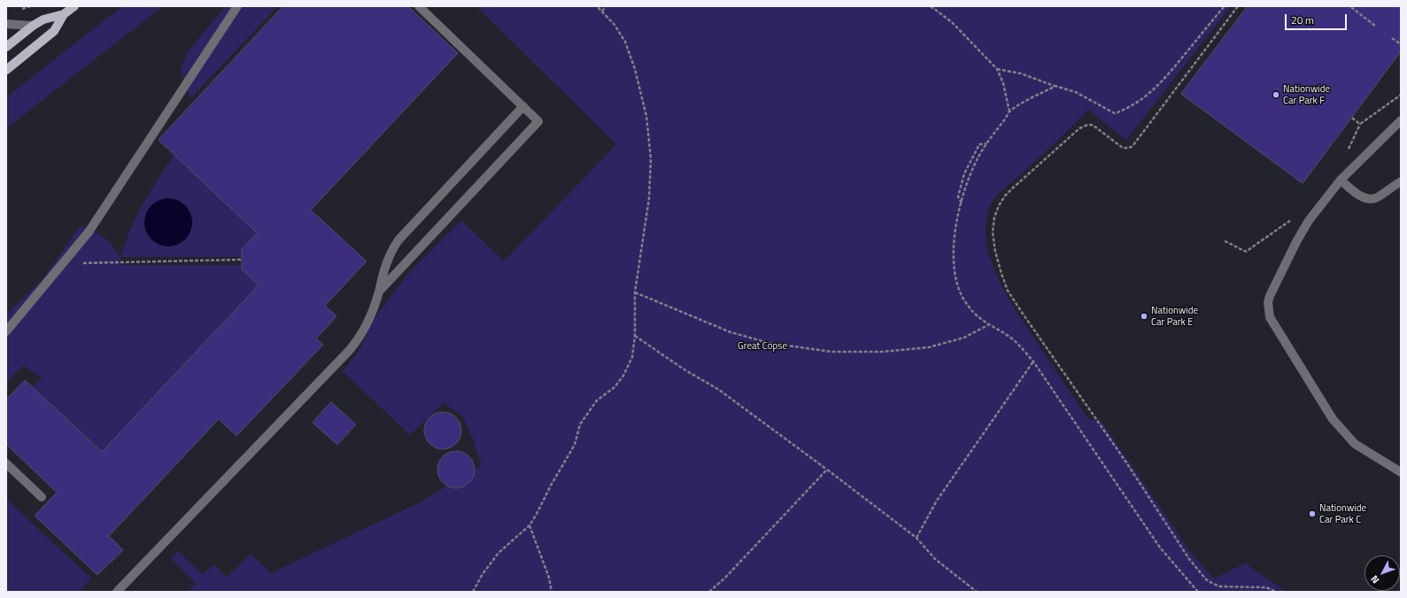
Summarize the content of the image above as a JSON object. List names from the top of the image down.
{
  "parks": ["Great Copse"],
  "places": ["Nationwide Car Park F", "Nationwide Car Park E", "Nationwide Car Park C"],
  "scale_bar": "20 m",
  "north": "bottom left"
}
